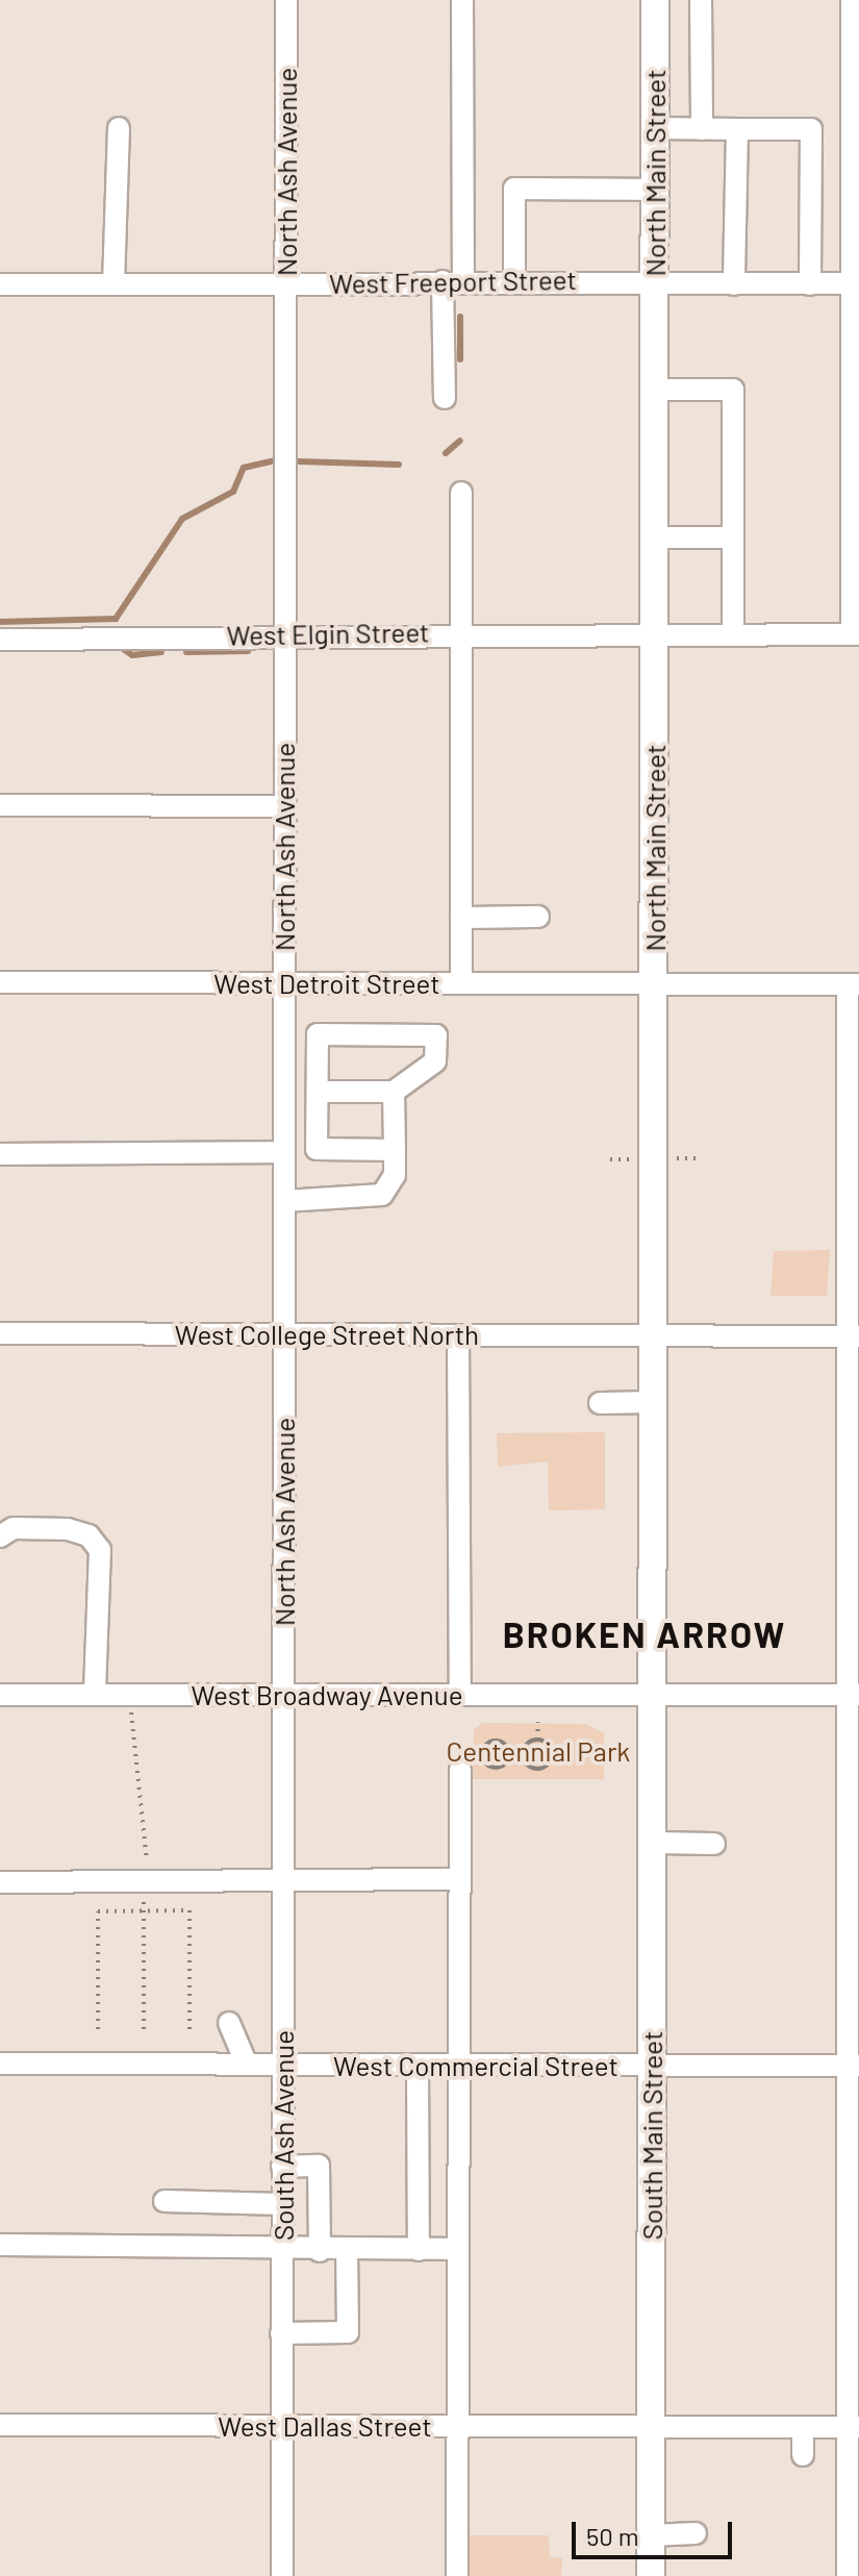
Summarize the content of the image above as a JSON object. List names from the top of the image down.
{
  "streets": {
    "main road": ["North Main Street", "South Main Street"],
    "street": [
      "North Ash Avenue",
      "West Freeport Street",
      "West Elgin Street",
      "West Detroit Street",
      "West College Street North",
      "West Broadway Avenue",
      "West Commercial Street",
      "South Ash Avenue",
      "West Dallas Street"
    ]
  },
  "crossings": [
    ["North Ash Avenue", "West Freeport Street"],
    ["North Ash Avenue", "West Elgin Street"],
    ["North Ash Avenue", "West Detroit Street"],
    ["North Ash Avenue", "West College Street North"],
    ["North Ash Avenue", "West Broadway Avenue"],
    ["North Ash Avenue", "South Ash Avenue"],
    ["North Main Street", "West Freeport Street"],
    ["North Main Street", "West Elgin Street"],
    ["North Main Street", "West Detroit Street"],
    ["North Main Street", "West College Street North"],
    ["North Main Street", "West Broadway Avenue"],
    ["North Main Street", "South Main Street"],
    ["West Broadway Avenue", "South Ash Avenue"],
    ["West Broadway Avenue", "South Main Street"],
    ["West Commercial Street", "South Ash Avenue"],
    ["West Commercial Street", "South Main Street"],
    ["South Ash Avenue", "West Dallas Street"],
    ["South Main Street", "West Dallas Street"]
  ],
  "districts": ["BROKEN ARROW"],
  "parks": ["Centennial Park"],
  "scale_bar": "50 m"
}
